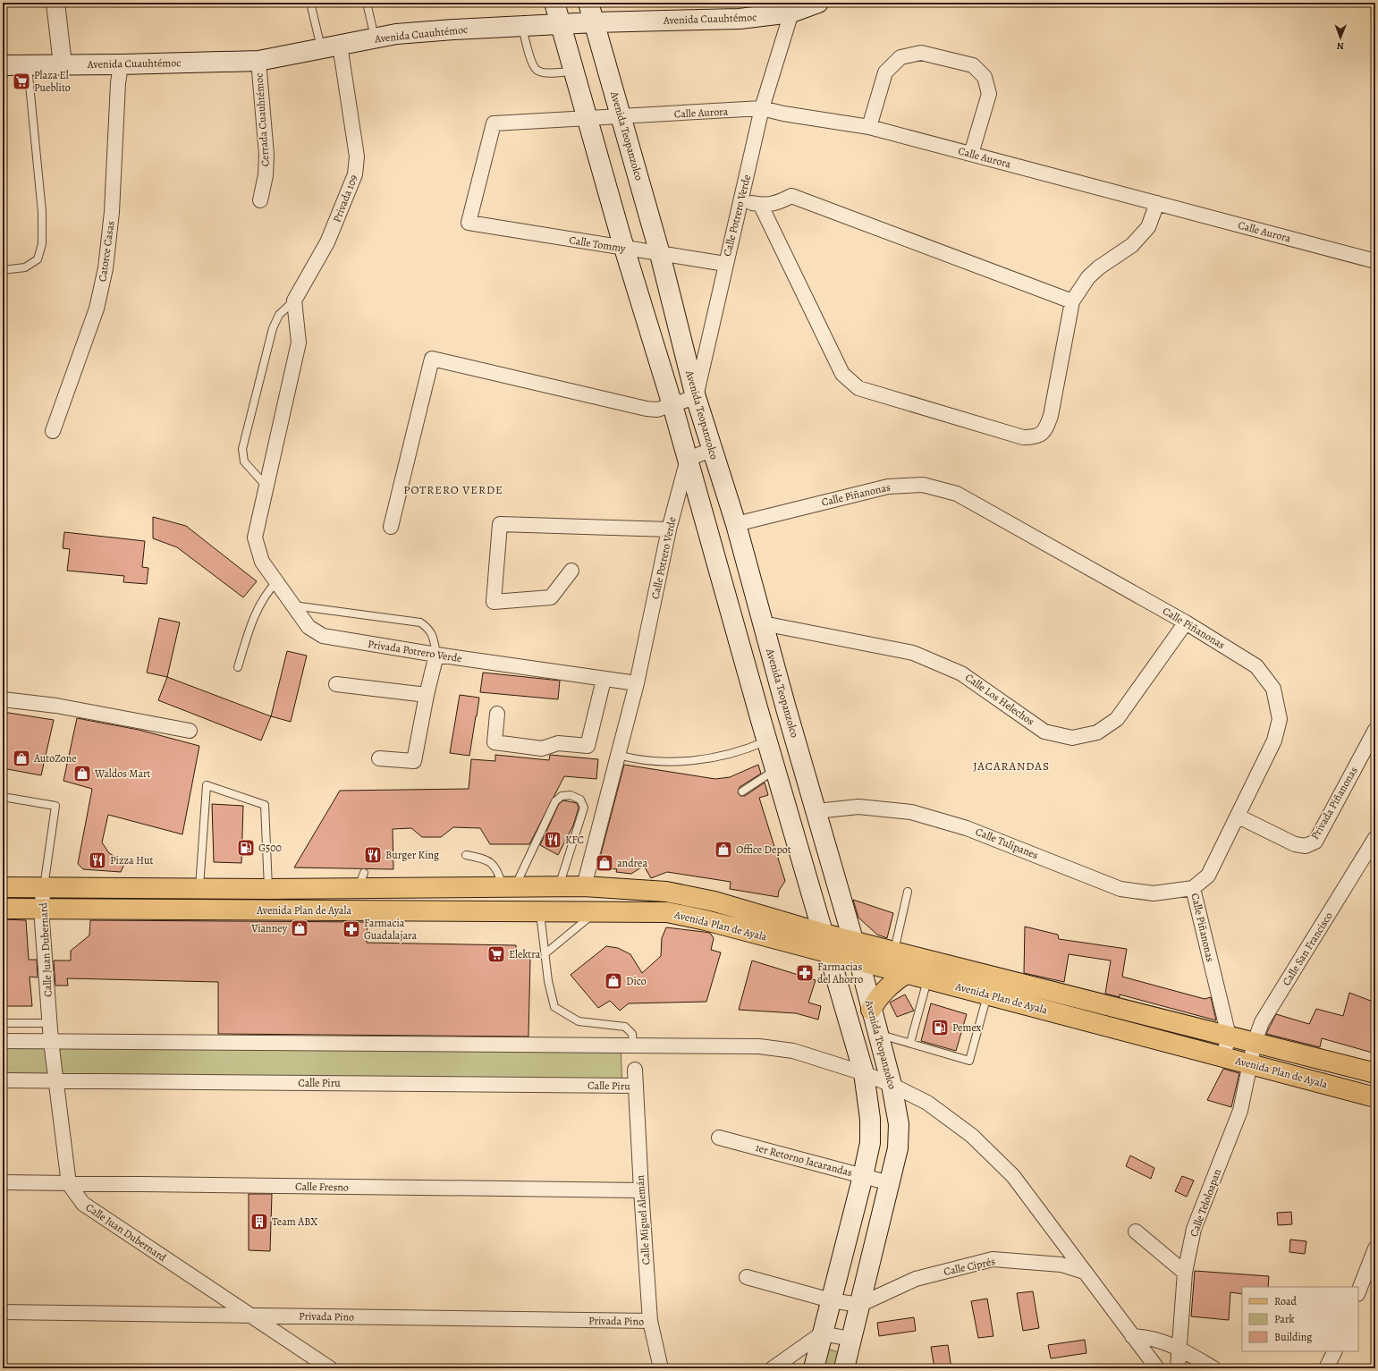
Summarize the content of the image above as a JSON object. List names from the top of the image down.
{
  "streets": {
    "main road": ["Avenida Cuauhtémoc", "Avenida Teopanzolco", "Avenida Plan de Ayala"],
    "street": [
      "Calle Aurora",
      "Cerrada Cuauhtémoc",
      "Privada 109",
      "Calle Potrero Verde",
      "Calle Tommy",
      "Catorce Casas",
      "Calle Piñanonas",
      "Privada Potrero Verde",
      "Calle Los Helechos",
      "Privada Piñanonas",
      "Calle Tulipanes",
      "Calle San Francisco",
      "Calle Juan Dubernard",
      "Calle Piru",
      "1er Retorno Jacarandas",
      "Calle Fresno",
      "Calle Teloloapan",
      "Calle Miguel Alemán",
      "Calle Ciprés",
      "Privada Pino"
    ]
  },
  "crossings": [
    ["Avenida Cuauhtémoc", "Cerrada Cuauhtémoc"],
    ["Avenida Cuauhtémoc", "Avenida Teopanzolco"],
    ["Avenida Cuauhtémoc", "Privada 109"],
    ["Avenida Cuauhtémoc", "Calle Potrero Verde"],
    ["Avenida Cuauhtémoc", "Catorce Casas"],
    ["Calle Aurora", "Avenida Teopanzolco"],
    ["Calle Aurora", "Calle Potrero Verde"],
    ["Calle Aurora", "Calle Tommy"],
    ["Avenida Teopanzolco", "Calle Potrero Verde"],
    ["Avenida Teopanzolco", "Calle Tommy"],
    ["Avenida Teopanzolco", "Calle Piñanonas"],
    ["Avenida Teopanzolco", "Calle Los Helechos"],
    ["Avenida Teopanzolco", "Calle Tulipanes"],
    ["Avenida Teopanzolco", "Avenida Plan de Ayala"],
    ["Avenida Teopanzolco", "1er Retorno Jacarandas"],
    ["Avenida Teopanzolco", "Calle Ciprés"],
    ["Privada 109", "Privada Potrero Verde"],
    ["Calle Potrero Verde", "Calle Tommy"],
    ["Calle Potrero Verde", "Avenida Plan de Ayala"],
    ["Calle Piñanonas", "Calle Los Helechos"],
    ["Calle Piñanonas", "Privada Piñanonas"],
    ["Calle Piñanonas", "Calle Tulipanes"],
    ["Calle Piñanonas", "Avenida Plan de Ayala"],
    ["Avenida Plan de Ayala", "Calle San Francisco"],
    ["Avenida Plan de Ayala", "Calle Juan Dubernard"],
    ["Avenida Plan de Ayala", "Calle Teloloapan"],
    ["Calle San Francisco", "Calle Teloloapan"],
    ["Calle Juan Dubernard", "Calle Piru"],
    ["Calle Juan Dubernard", "Calle Fresno"],
    ["Calle Juan Dubernard", "Privada Pino"],
    ["Calle Piru", "Calle Miguel Alemán"],
    ["Calle Fresno", "Calle Miguel Alemán"],
    ["Calle Miguel Alemán", "Privada Pino"]
  ],
  "districts": ["POTRERO VERDE", "JACARANDAS"],
  "places": {
    "supermarket": ["Plaza El Pueblito", "Elektra"],
    "shop": [
      "AutoZone",
      "Waldos Mart",
      "Office Depot",
      "andrea",
      "Vianney",
      "Dico"
    ],
    "restaurant": ["KFC", "Burger King", "Pizza Hut"],
    "fuel station": ["G500", "Pemex"],
    "pharmacy": ["Farmacia Guadalajara", "Farmacias del Ahorro"],
    "building": ["Team ABX"]
  },
  "legend": ["Road", "Park", "Building"],
  "north": "bottom"
}
